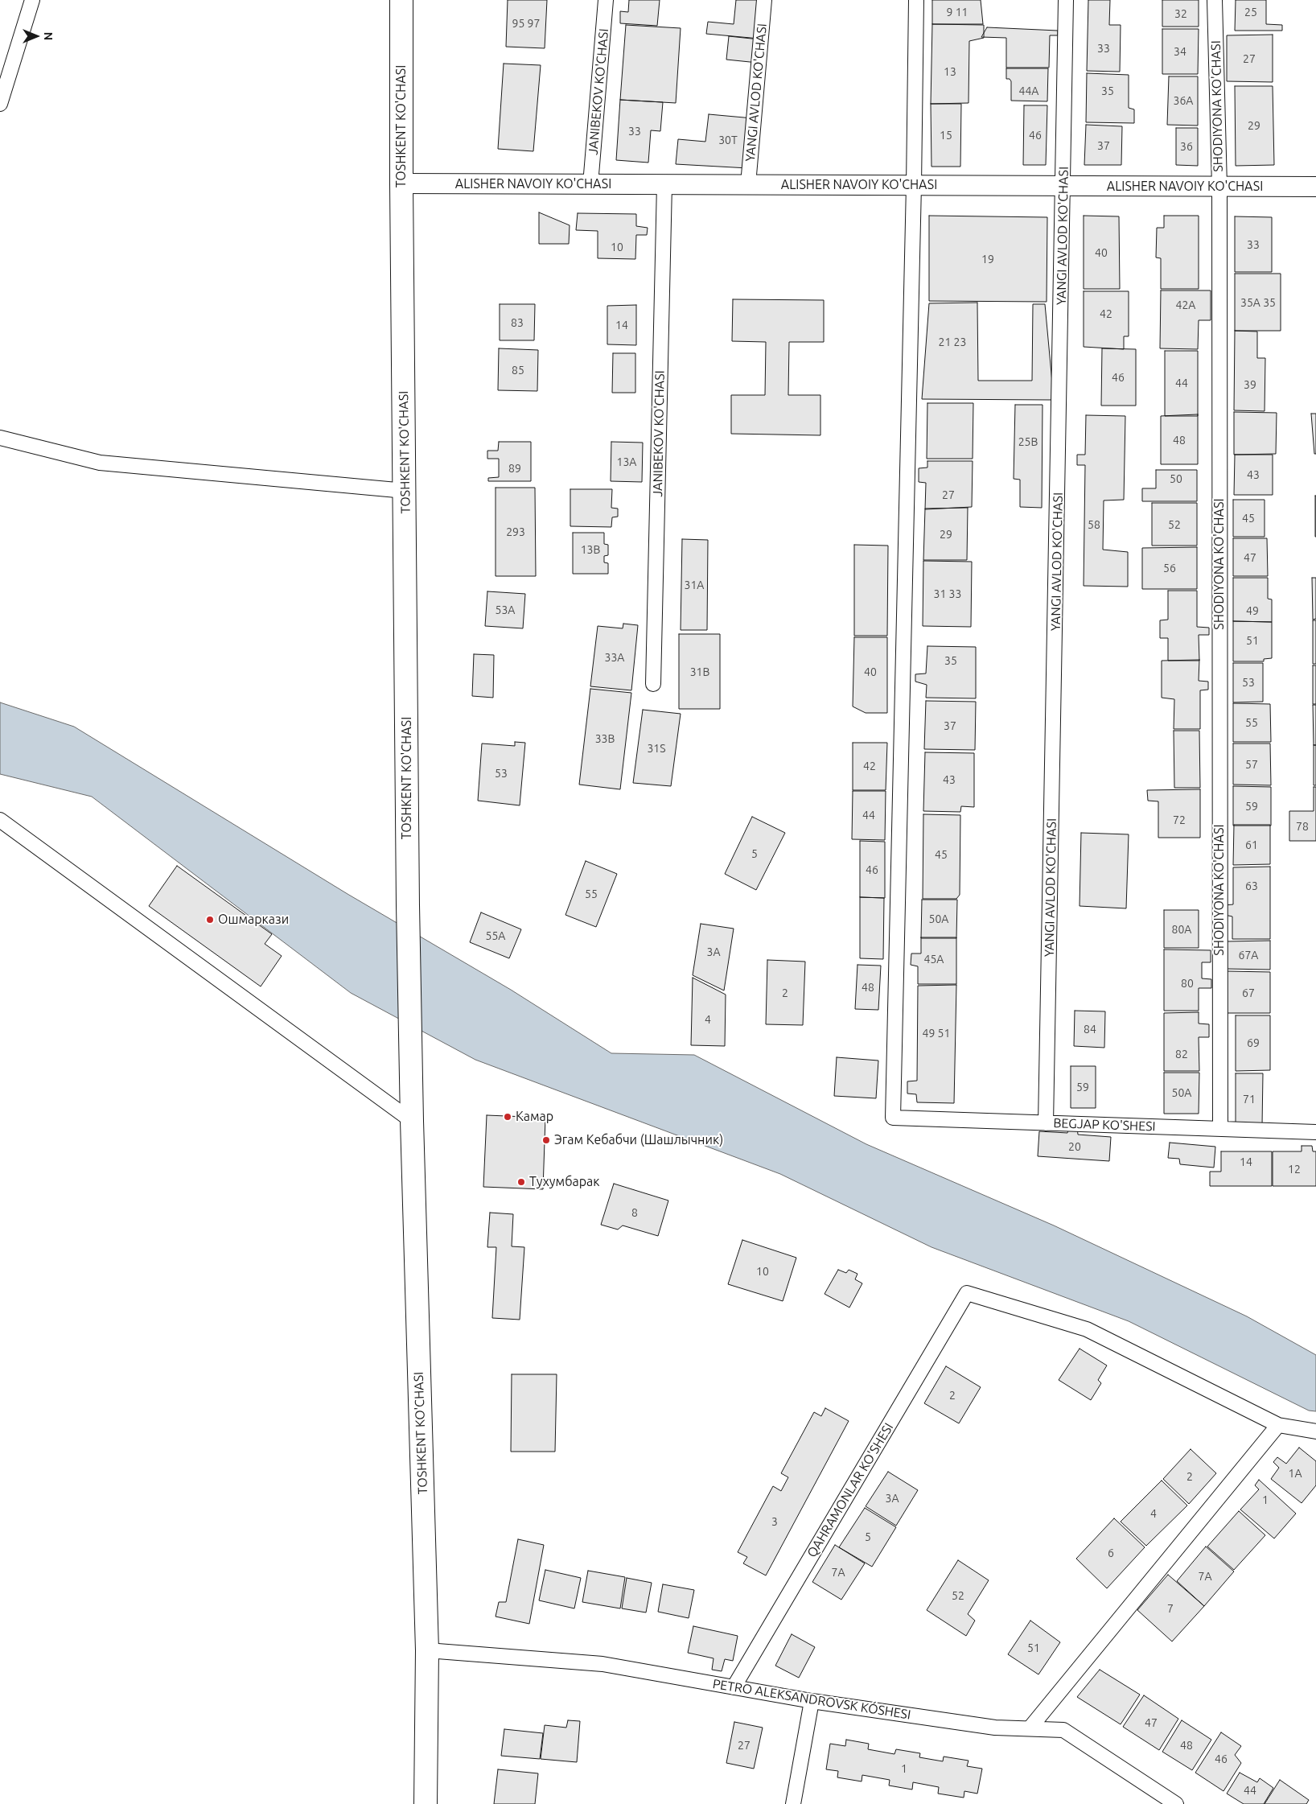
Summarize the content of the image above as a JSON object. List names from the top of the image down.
{
  "streets": {
    "highway": ["TOSHKENT KO'CHASI"],
    "street": [
      "JANIBEKOV KO'CHASI",
      "YANGI AVLOD KO'CHASI",
      "SHODIYONA KO'CHASI",
      "ALISHER NAVOIY KO'CHASI",
      "BEGJAP KO'SHESI",
      "QAHRAMONLAR KO'SHESI",
      "PETRO ALEKSANDROVSK KÓSHESI"
    ]
  },
  "crossings": [
    ["JANIBEKOV KO'CHASI", "ALISHER NAVOIY KO'CHASI"],
    ["YANGI AVLOD KO'CHASI", "ALISHER NAVOIY KO'CHASI"],
    ["YANGI AVLOD KO'CHASI", "BEGJAP KO'SHESI"],
    ["SHODIYONA KO'CHASI", "ALISHER NAVOIY KO'CHASI"],
    ["SHODIYONA KO'CHASI", "BEGJAP KO'SHESI"],
    ["TOSHKENT KO'CHASI", "ALISHER NAVOIY KO'CHASI"],
    ["TOSHKENT KO'CHASI", "PETRO ALEKSANDROVSK KÓSHESI"],
    ["ALISHER NAVOIY KO'CHASI", "BEGJAP KO'SHESI"],
    ["QAHRAMONLAR KO'SHESI", "PETRO ALEKSANDROVSK KÓSHESI"]
  ],
  "places": [
    "Ошмаркази",
    "Камар",
    "Эгам Кебабчи (Шашлычник)",
    "Тухумбарак"
  ],
  "house_numbers": [
    "9 11",
    "25",
    "32",
    "95 97",
    "33",
    "34",
    "27",
    "13",
    "44A",
    "35",
    "36A",
    "29",
    "33",
    "15",
    "46",
    "30T",
    "37",
    "36",
    "33",
    "10",
    "40",
    "19",
    "35A 35",
    "42A",
    "42",
    "83",
    "14",
    "21 23",
    "85",
    "46",
    "44",
    "39",
    "48",
    "25B",
    "13A",
    "89",
    "43",
    "50",
    "27",
    "45",
    "58",
    "52",
    "293",
    "29",
    "13B",
    "47",
    "56",
    "31A",
    "31 33",
    "53A",
    "49",
    "51",
    "33A",
    "35",
    "31B",
    "40",
    "53",
    "55",
    "37",
    "33B",
    "31S",
    "57",
    "42",
    "53",
    "43",
    "59",
    "44",
    "72",
    "78",
    "61",
    "5",
    "45",
    "46",
    "63",
    "55",
    "50A",
    "80A",
    "55A",
    "3A",
    "67A",
    "45A",
    "80",
    "48",
    "2",
    "67",
    "4",
    "84",
    "49 51",
    "69",
    "82",
    "59",
    "50A",
    "71",
    "20",
    "14",
    "12",
    "8",
    "10",
    "2",
    "1A",
    "2",
    "3A",
    "1",
    "4",
    "3",
    "5",
    "6",
    "7A",
    "7A",
    "52",
    "7",
    "51",
    "47",
    "27",
    "48",
    "46",
    "1",
    "44"
  ],
  "north": "right"
}
